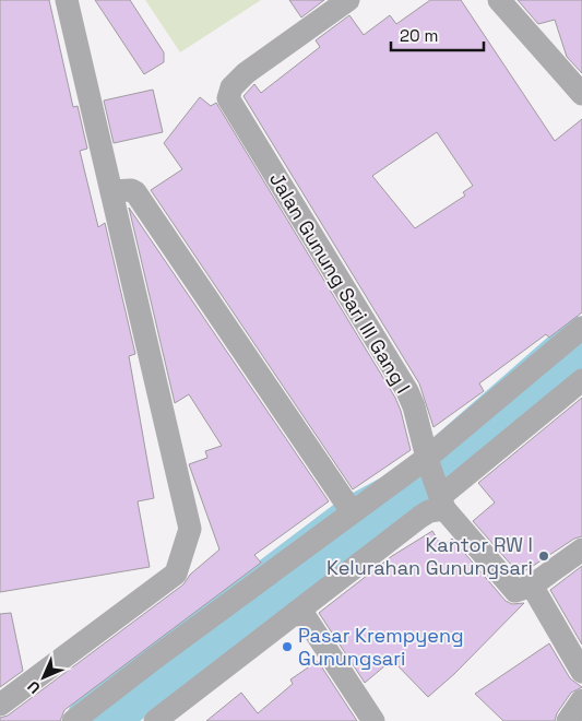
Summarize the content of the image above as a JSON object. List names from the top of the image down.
{
  "streets": {
    "street": ["Jalan Gunung Sari III Gang I"]
  },
  "places": ["Kantor RW I Kelurahan Gunungsari", "Pasar Krempyeng Gunungsari"],
  "scale_bar": "20 m",
  "north": "bottom left"
}
